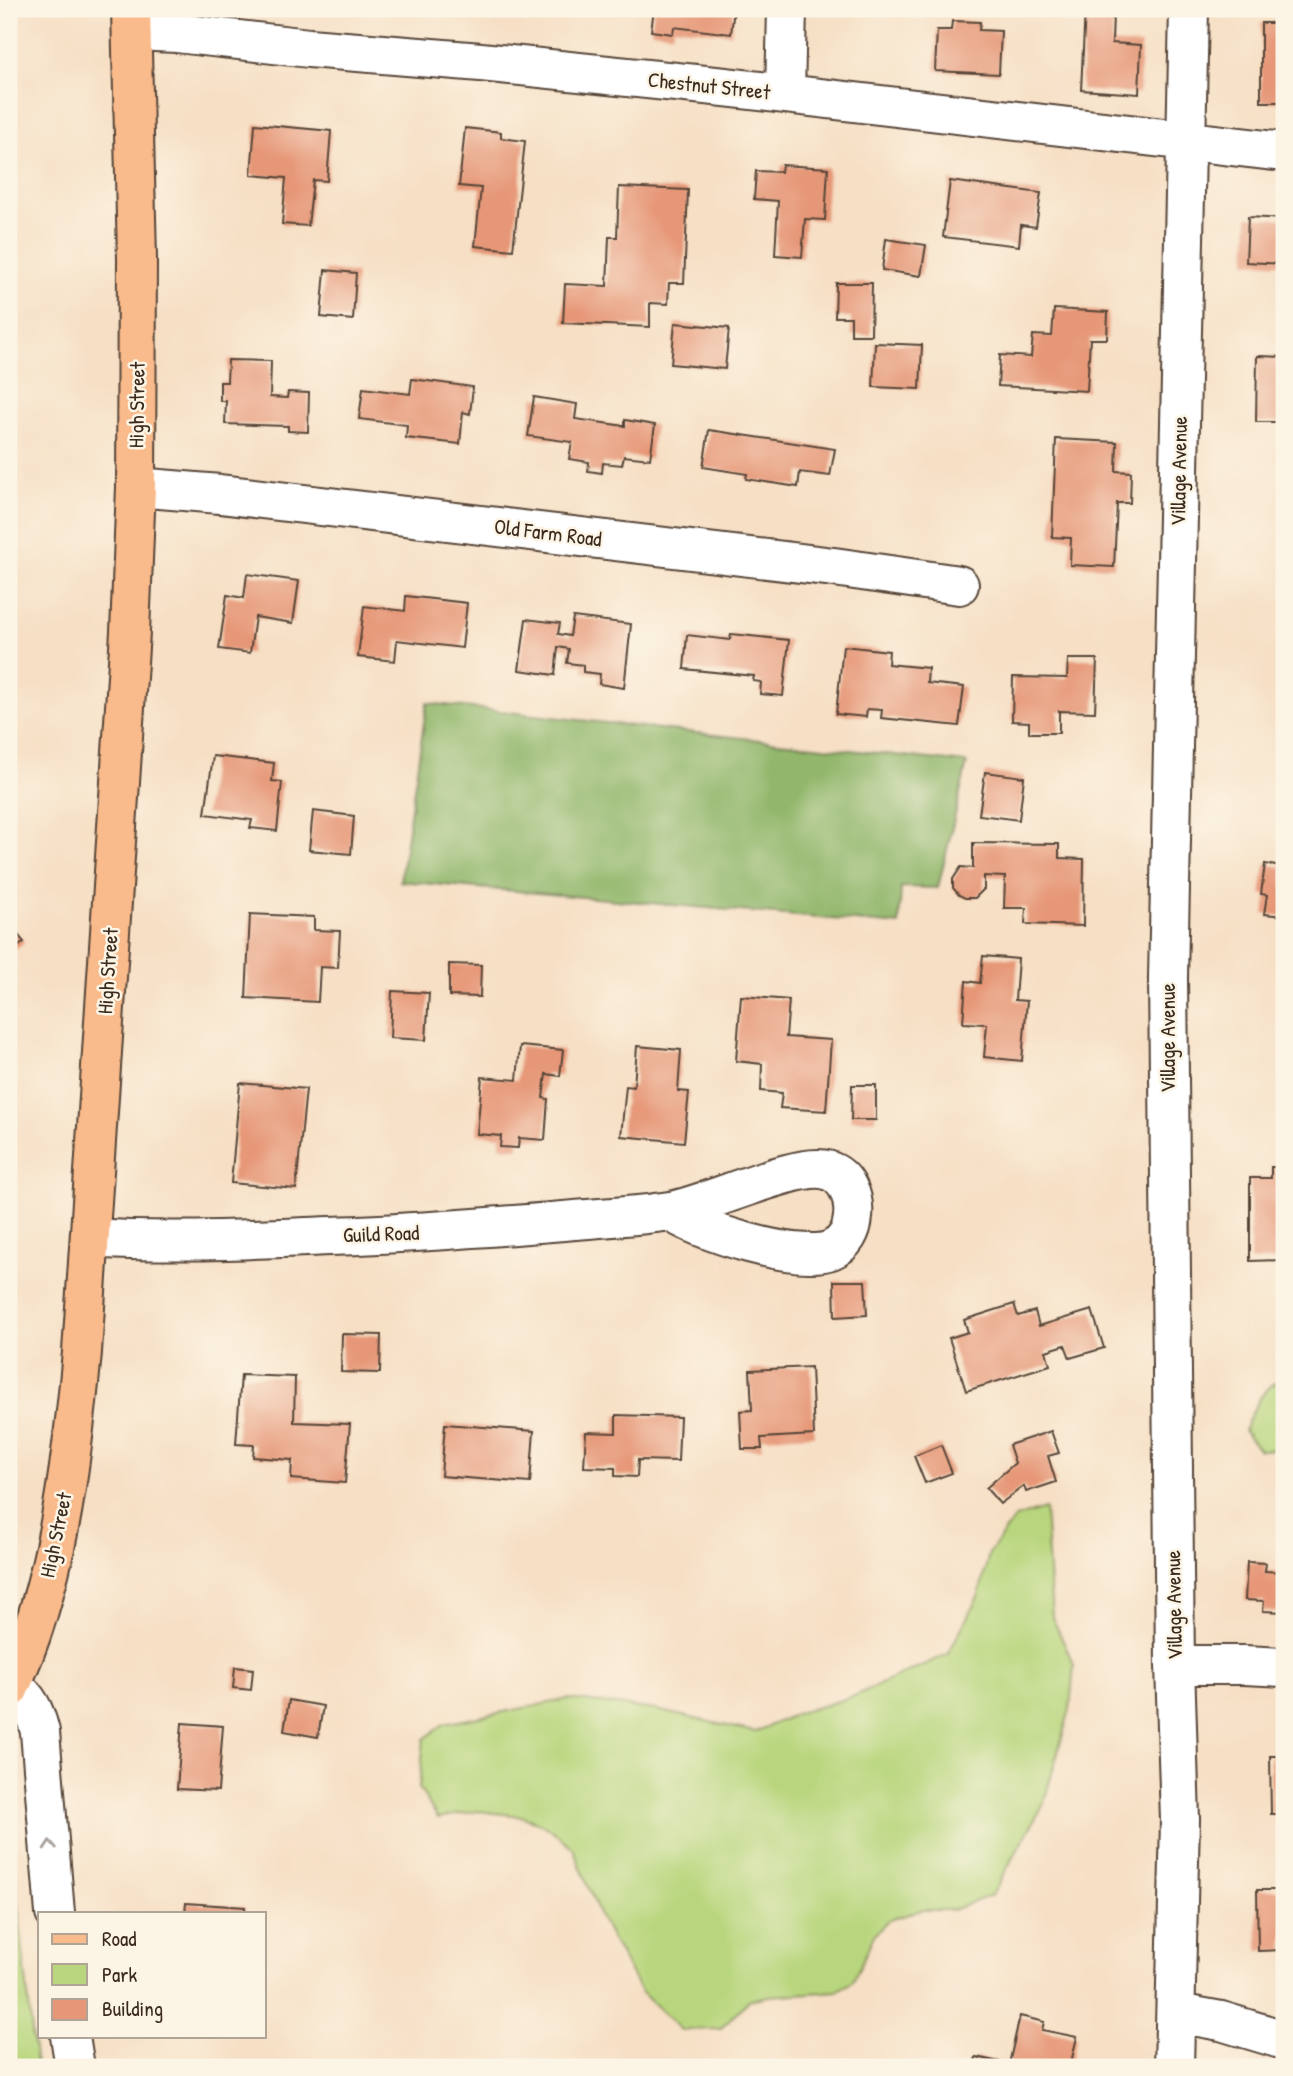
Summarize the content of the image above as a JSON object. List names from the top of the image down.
{
  "streets": {
    "main road": ["High Street"],
    "street": [
      "Chestnut Street",
      "Village Avenue",
      "Old Farm Road",
      "Guild Road"
    ]
  },
  "crossings": [
    ["Chestnut Street", "High Street"],
    ["Chestnut Street", "Village Avenue"],
    ["High Street", "Old Farm Road"],
    ["High Street", "Guild Road"]
  ],
  "legend": ["Road", "Park", "Building"]
}
